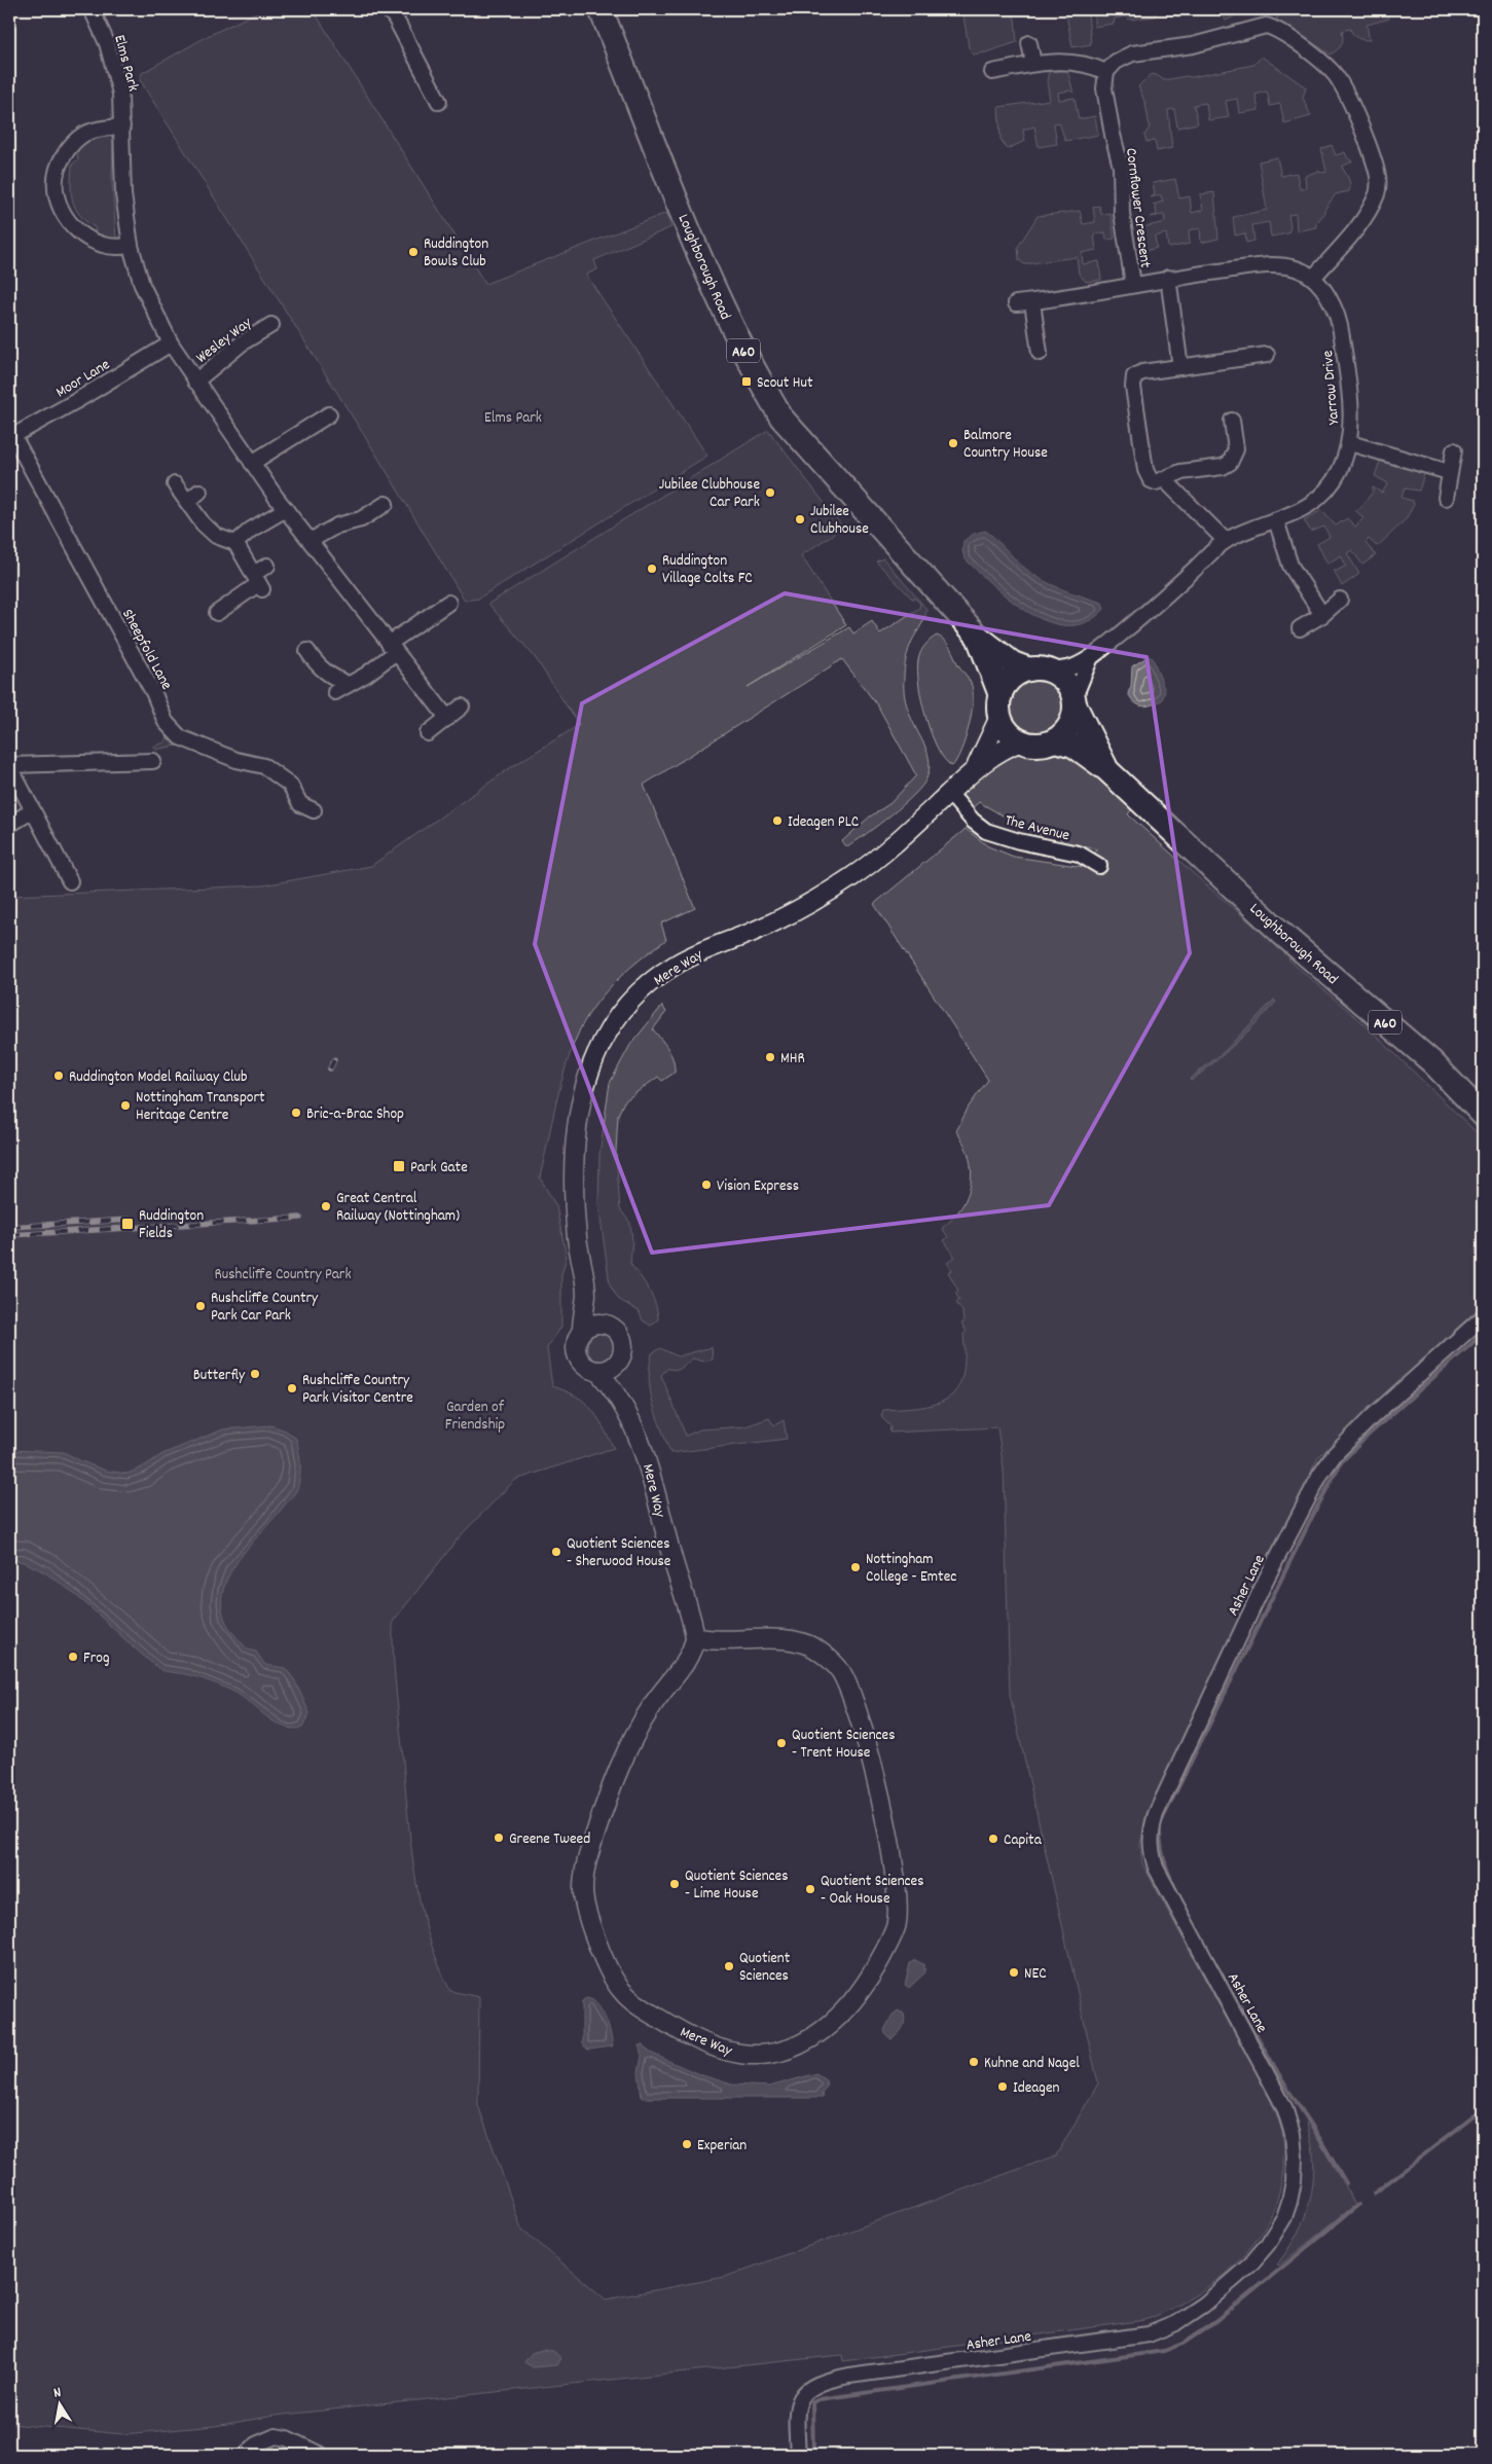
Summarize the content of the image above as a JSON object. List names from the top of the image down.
{
  "streets": {
    "main road": ["Loughborough Road", "A60"],
    "street": [
      "Elms Park",
      "Cornflower Crescent",
      "Wesley Way",
      "Moor Lane",
      "Yarrow Drive",
      "Sheepfold Lane",
      "The Avenue",
      "Mere Way",
      "Asher Lane"
    ]
  },
  "crossings": [
    ["Elms Park", "Wesley Way"],
    ["Elms Park", "Moor Lane"],
    ["Cornflower Crescent", "Yarrow Drive"],
    ["Loughborough Road", "A60"],
    ["Loughborough Road", "Mere Way"],
    ["A60", "Mere Way"],
    ["Moor Lane", "Sheepfold Lane"],
    ["The Avenue", "Mere Way"]
  ],
  "parks": ["Elms Park", "Rushcliffe Country Park", "Garden of Friendship"],
  "places": {
    "other": [
      "Ruddington Bowls Club",
      "Balmore Country House",
      "Jubilee Clubhouse Car Park",
      "Jubilee Clubhouse",
      "Ruddington Village Colts FC",
      "Ideagen PLC",
      "MHR",
      "Ruddington Model Railway Club",
      "Nottingham Transport Heritage Centre",
      "Bric-a-Brac Shop",
      "Vision Express",
      "Great Central Railway (Nottingham)",
      "Rushcliffe Country Park Car Park",
      "Butterfly",
      "Rushcliffe Country Park Visitor Centre",
      "Quotient Sciences - Sherwood House",
      "Nottingham College - Emtec",
      "Frog",
      "Quotient Sciences - Trent House",
      "Greene Tweed",
      "Capita",
      "Quotient Sciences - Lime House",
      "Quotient Sciences - Oak House",
      "Quotient Sciences",
      "NEC",
      "Kuhne and Nagel",
      "Ideagen",
      "Experian"
    ],
    "transit": ["Scout Hut", "Park Gate", "Ruddington Fields"]
  },
  "north": "top"
}
